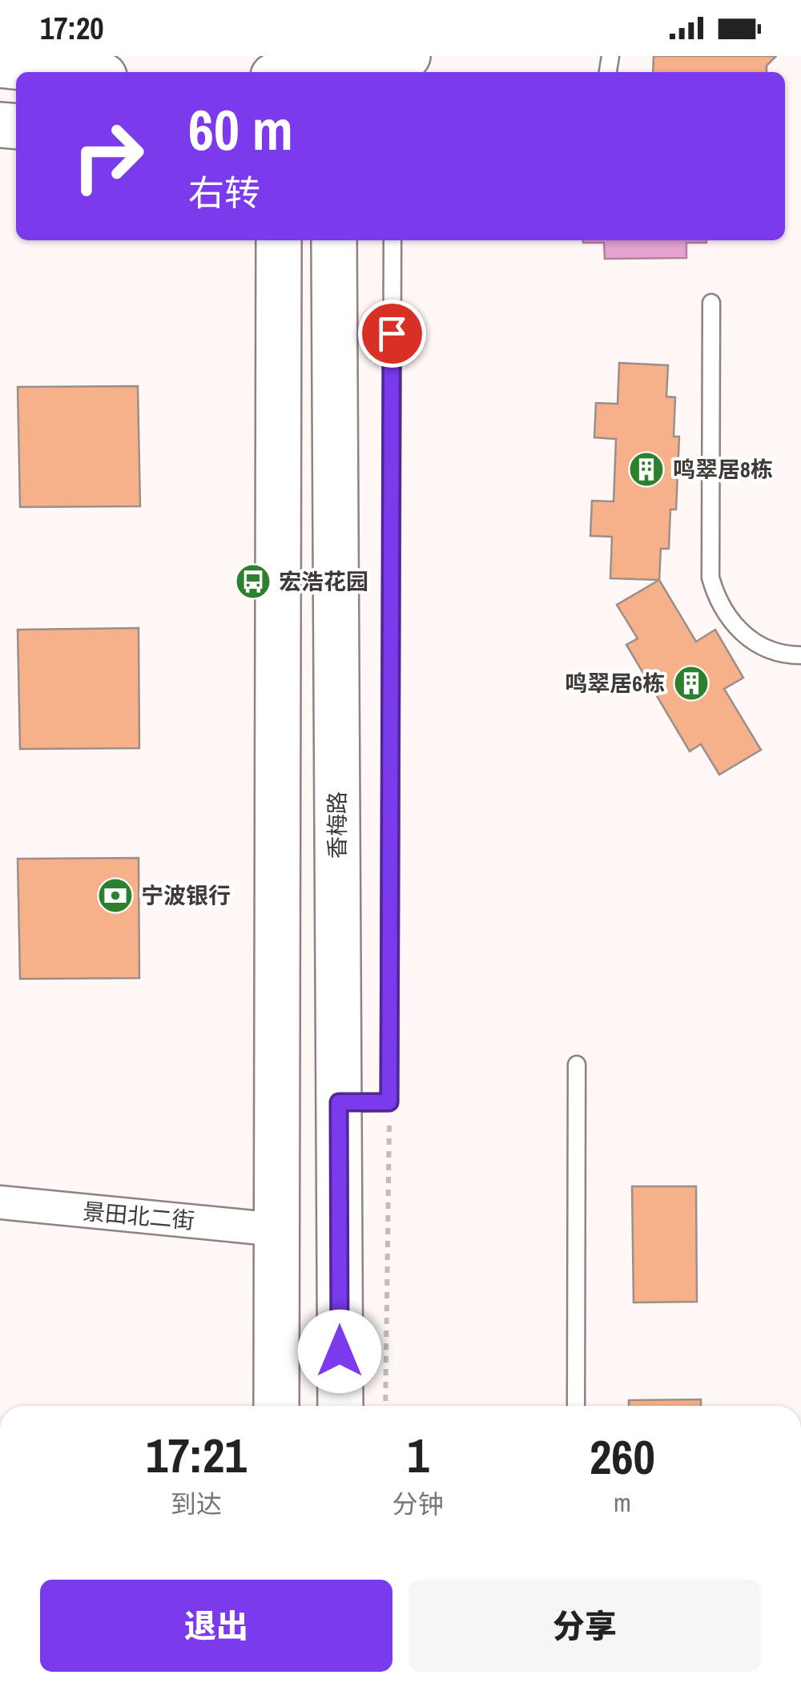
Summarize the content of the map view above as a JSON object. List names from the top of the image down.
{
  "streets": {
    "main road": ["香梅路"],
    "street": ["景田北二街"]
  },
  "places": {
    "building": ["鸣翠居8栋", "鸣翠居6栋"],
    "bus stop": ["宏浩花园"],
    "bank": ["宁波银行"]
  },
  "page": {
    "status": "17:20",
    "turn": ["60 m", "右转"],
    "eta": [
      "17:21",
      "到达",
      "1",
      "分钟",
      "260",
      "m"
    ],
    "buttons": ["退出", "分享"]
  }
}
